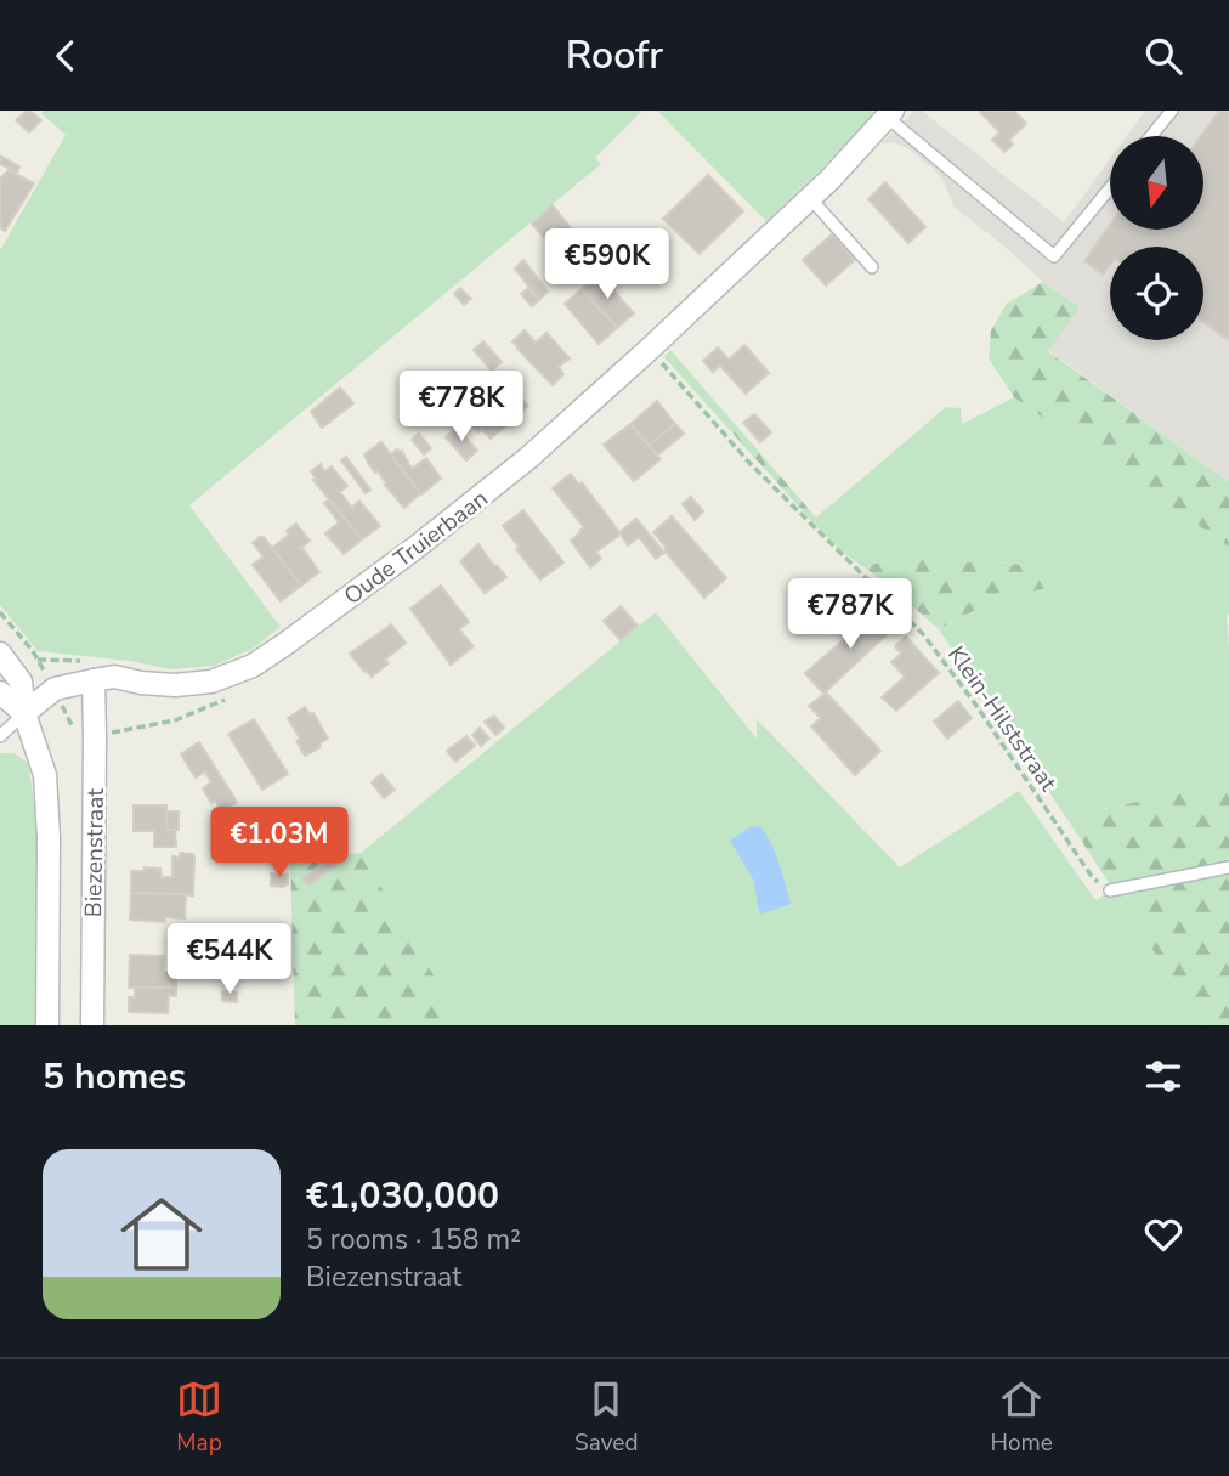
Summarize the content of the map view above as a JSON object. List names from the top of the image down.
{
  "streets": {
    "street": ["Oude Truierbaan", "Biezenstraat"],
    "path": ["Klein-Hilststraat"]
  },
  "crossings": [
    ["Oude Truierbaan", "Klein-Hilststraat"],
    ["Oude Truierbaan", "Biezenstraat"]
  ],
  "north": "bottom",
  "page": {
    "header": "Roofr",
    "price": [
      "€590K",
      "€778K",
      "€787K",
      "€1.03M",
      "€544K"
    ],
    "heading": "5 homes",
    "list": [
      {
        "name": "€1,030,000",
        "note": "5 rooms · 158 m² · Biezenstraat"
      }
    ],
    "tabs": ["Map", "Saved", "Home"]
  }
}
